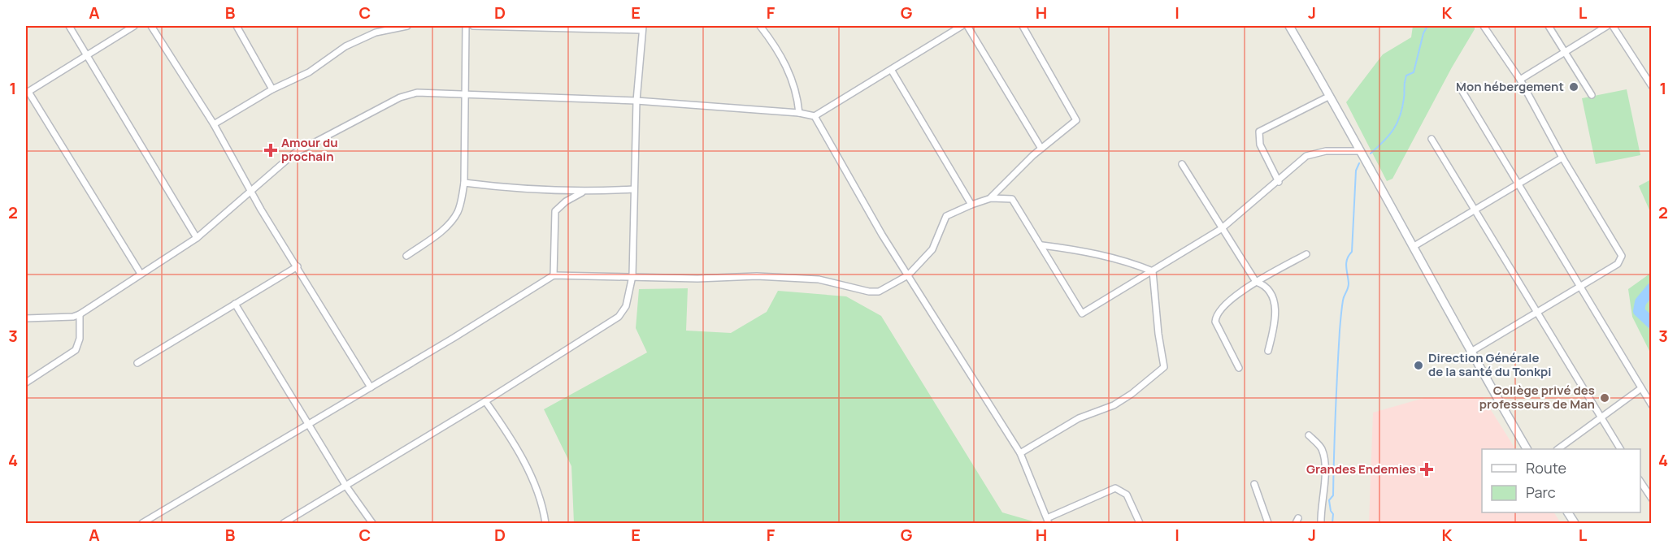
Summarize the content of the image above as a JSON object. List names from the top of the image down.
{
  "places": {
    "other": ["Mon hébergement", "Direction Générale de la santé du Tonkpi", "Collège privé des professeurs de Man"],
    "health": ["Amour du prochain", "Grandes Endemies"]
  },
  "legend": ["Route", "Parc"],
  "grid": {
    "columns": [
      "A",
      "B",
      "C",
      "D",
      "E",
      "F",
      "G",
      "H",
      "I",
      "J",
      "K",
      "L"
    ],
    "rows": [
      "1",
      "2",
      "3",
      "4"
    ]
  }
}
